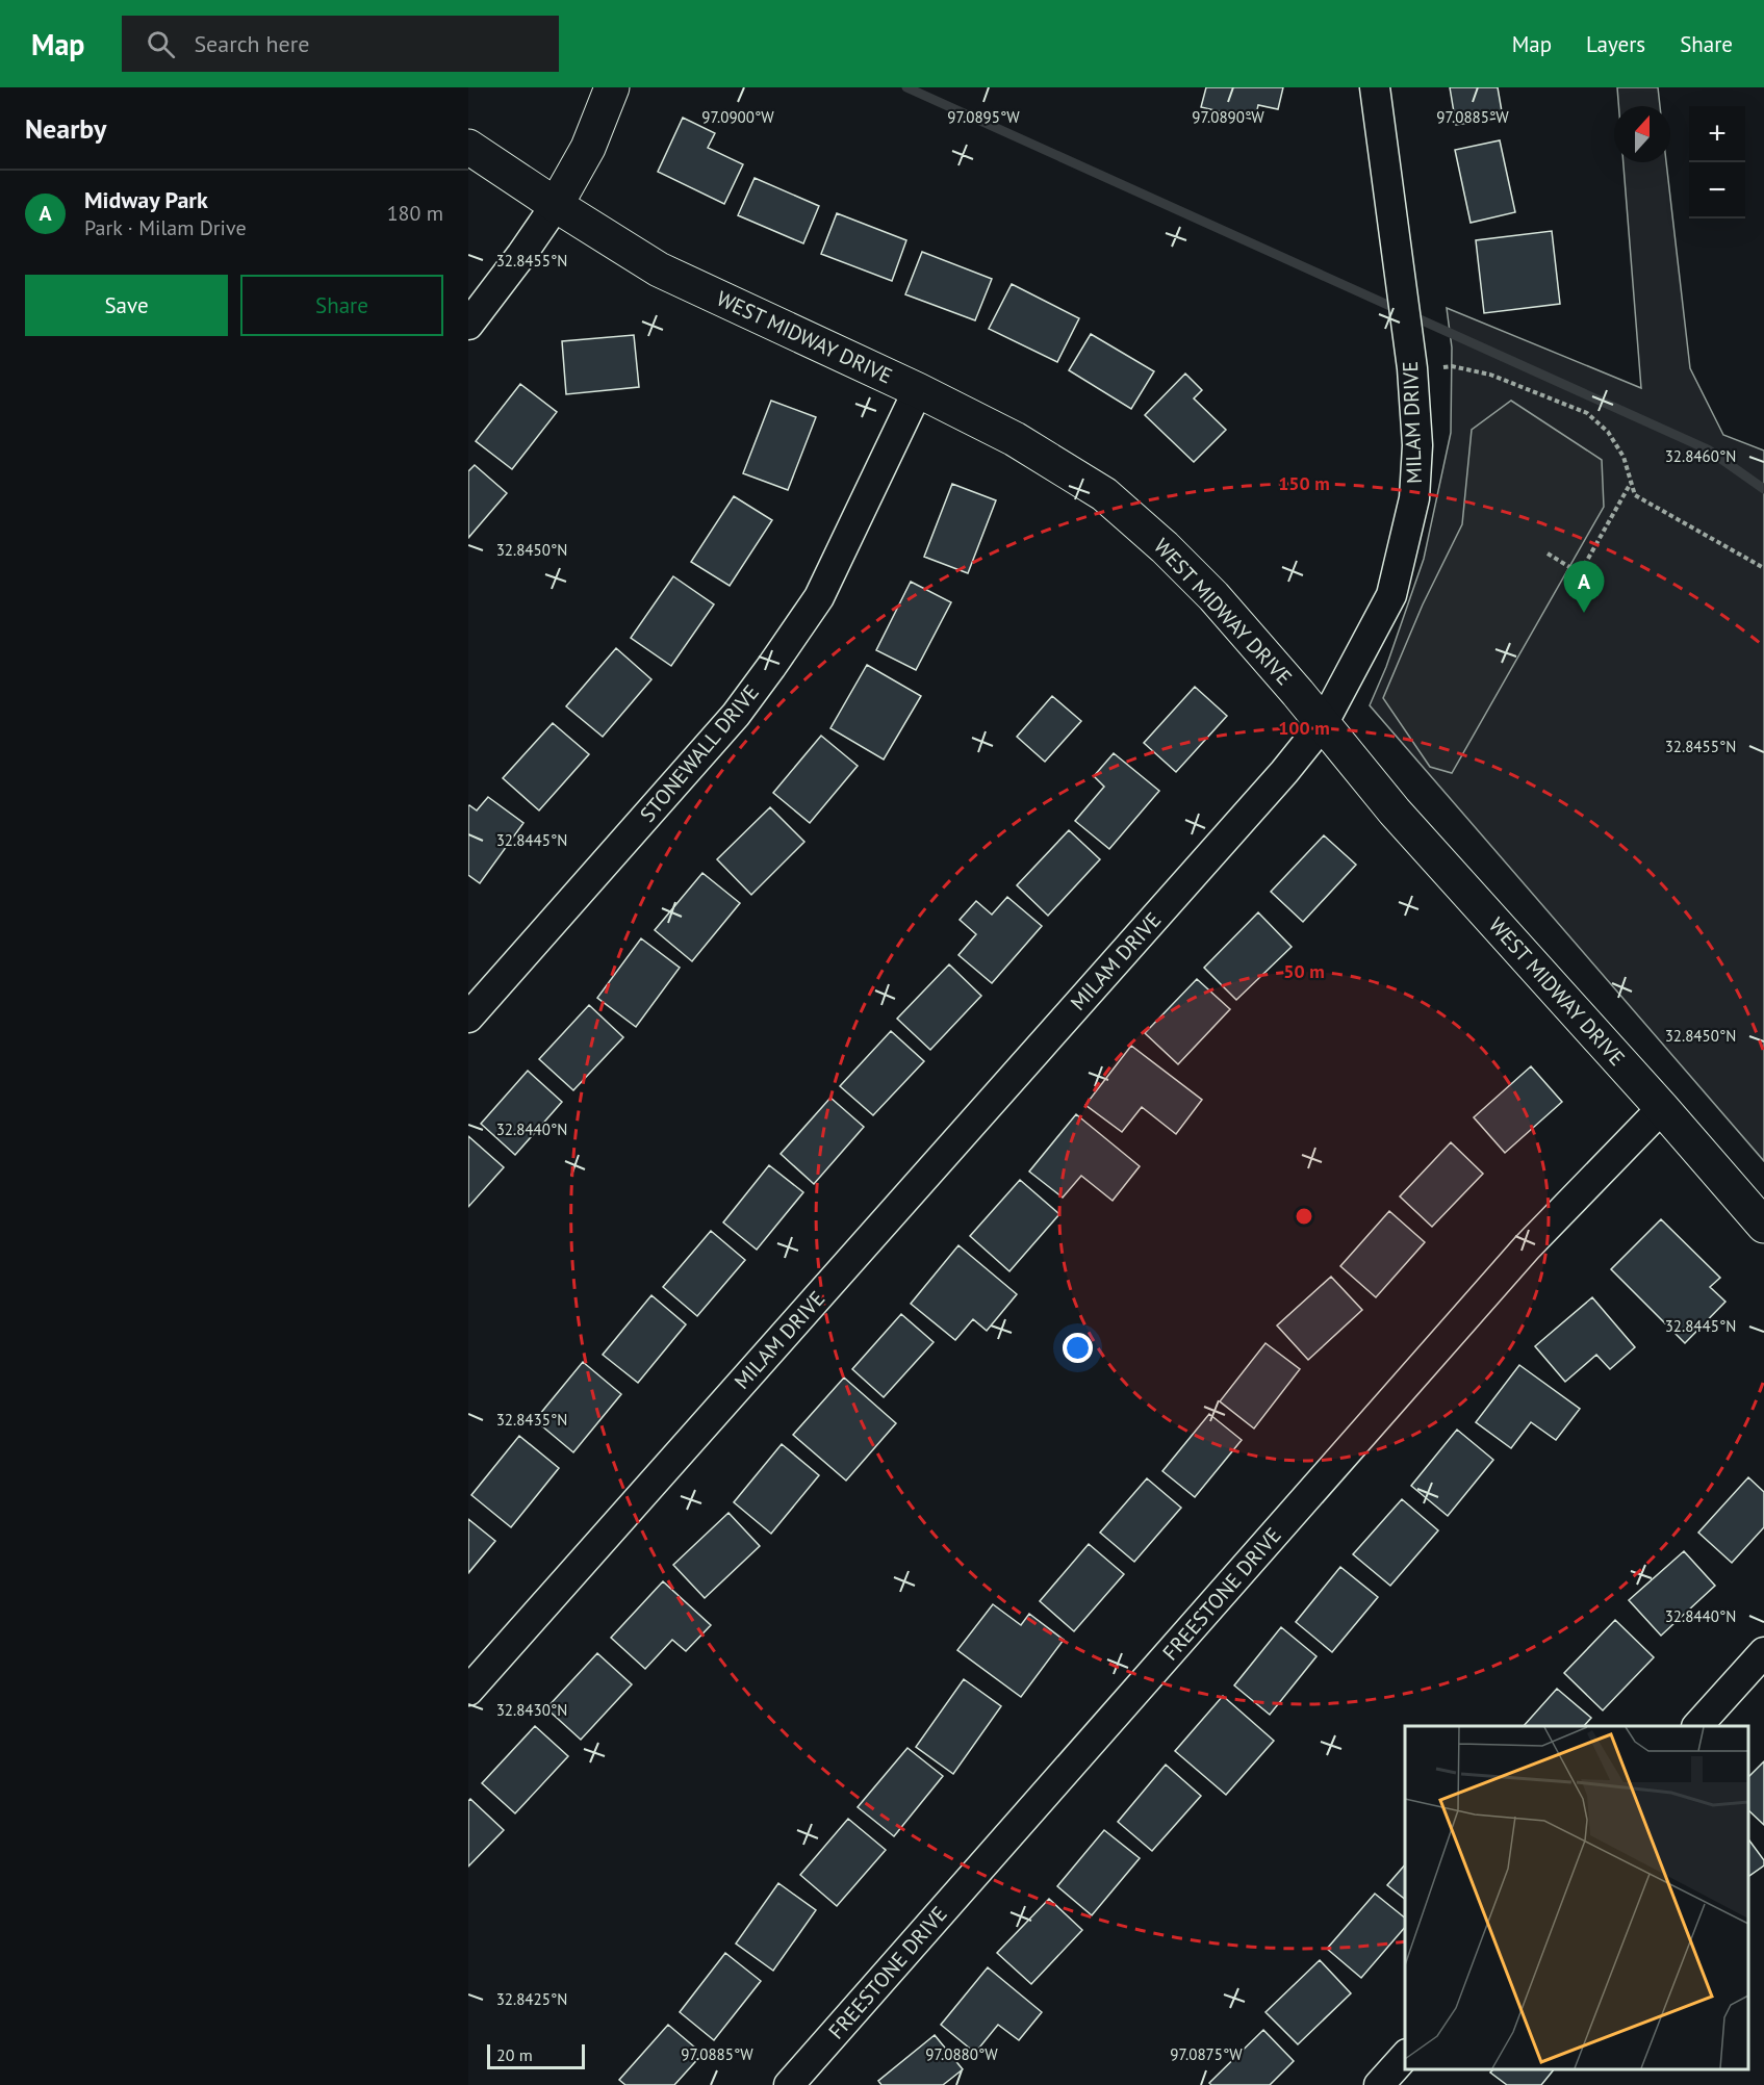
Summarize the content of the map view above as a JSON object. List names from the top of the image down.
{
  "streets": {
    "street": [
      "WEST MIDWAY DRIVE",
      "MILAM DRIVE",
      "STONEWALL DRIVE",
      "FREESTONE DRIVE"
    ]
  },
  "crossings": [
    ["WEST MIDWAY DRIVE", "MILAM DRIVE"],
    ["WEST MIDWAY DRIVE", "STONEWALL DRIVE"],
    ["WEST MIDWAY DRIVE", "FREESTONE DRIVE"]
  ],
  "scale_bar": "20 m",
  "north": "top",
  "page": {
    "header": "Map",
    "search": "Search here",
    "nav": ["Map", "Layers", "Share"],
    "heading": "Nearby",
    "map_buttons": ["+", "−"],
    "list": [
      {
        "mark": "A",
        "name": "Midway Park",
        "note": "Park · Milam Drive",
        "value": "180 m"
      }
    ],
    "buttons": ["Save", "Share"],
    "pins": "A",
    "scale": "20 m"
  },
  "coordinates": [
    "97.0900°W",
    "97.0895°W",
    "97.0890°W",
    "97.0885°W",
    "32.8455°N",
    "32.8460°N",
    "32.8450°N",
    "32.8445°N",
    "32.8440°N",
    "32.8435°N",
    "32.8430°N",
    "32.8425°N",
    "97.0880°W",
    "97.0875°W"
  ],
  "rings": ["150 m", "100 m", "50 m"]
}
